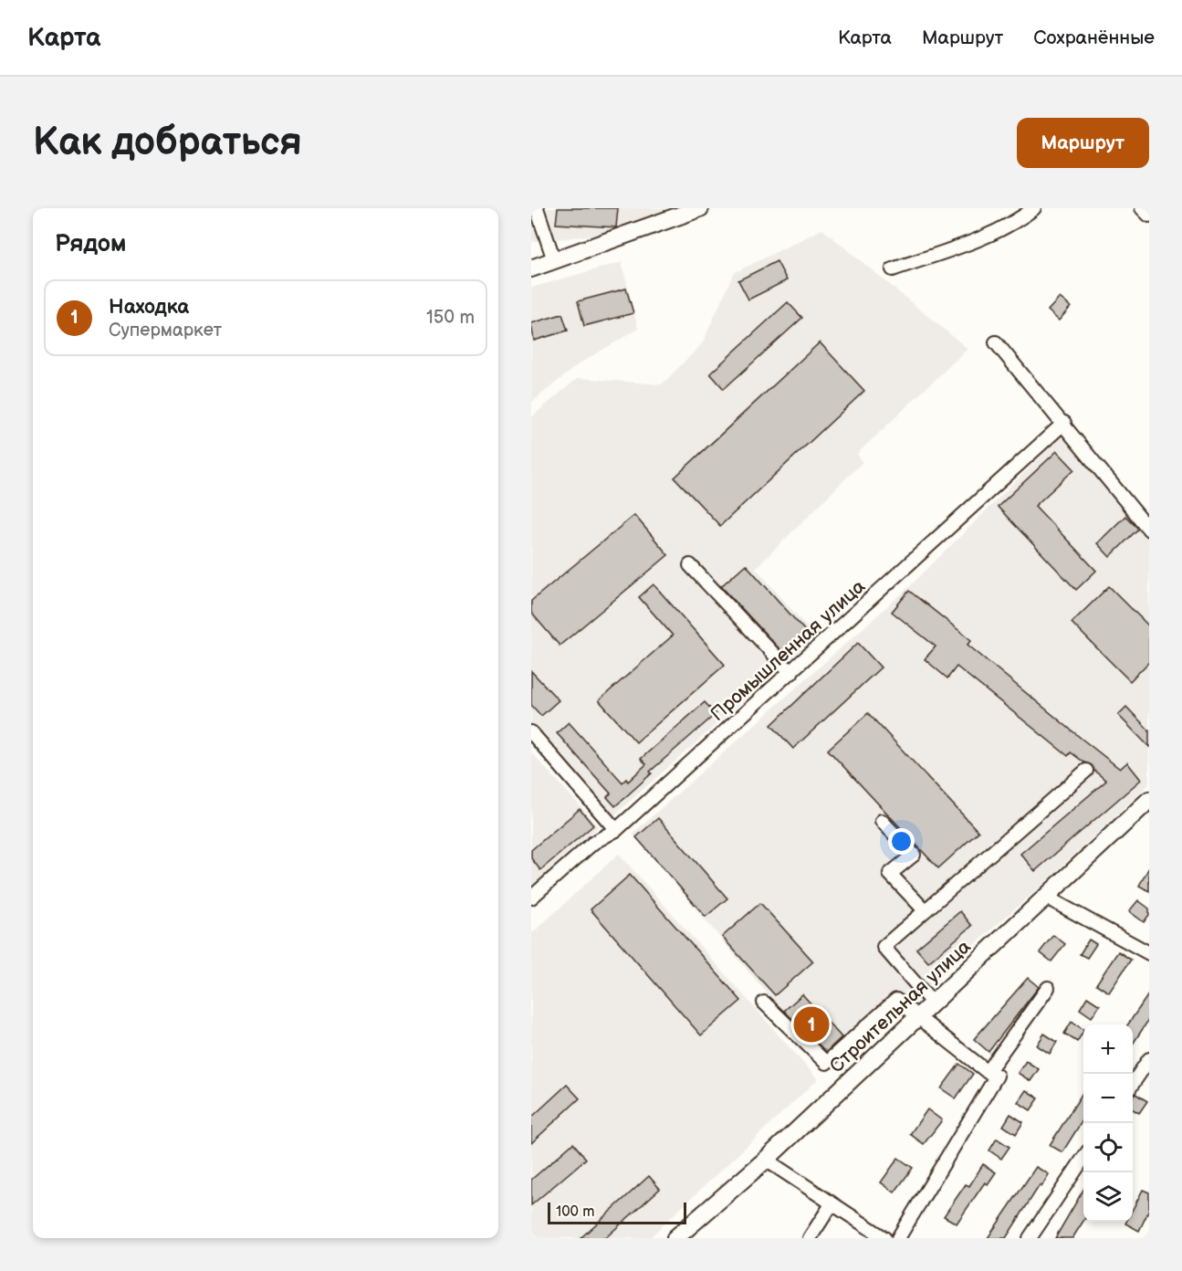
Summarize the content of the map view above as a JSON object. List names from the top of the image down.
{
  "streets": {
    "main road": ["Строительная улица"],
    "street": ["Промышленная улица"]
  },
  "scale_bar": "100 m",
  "page": {
    "header": "Карта",
    "nav": ["Карта", "Маршрут", "Сохранённые"],
    "buttons": "Маршрут",
    "title": "Как добраться",
    "heading": "Рядом",
    "list": [
      {
        "mark": "1",
        "name": "Находка",
        "note": "Супермаркет",
        "value": "150 m"
      }
    ],
    "pins": "1",
    "map_buttons": ["+", "−"],
    "scale": "100 m"
  }
}
